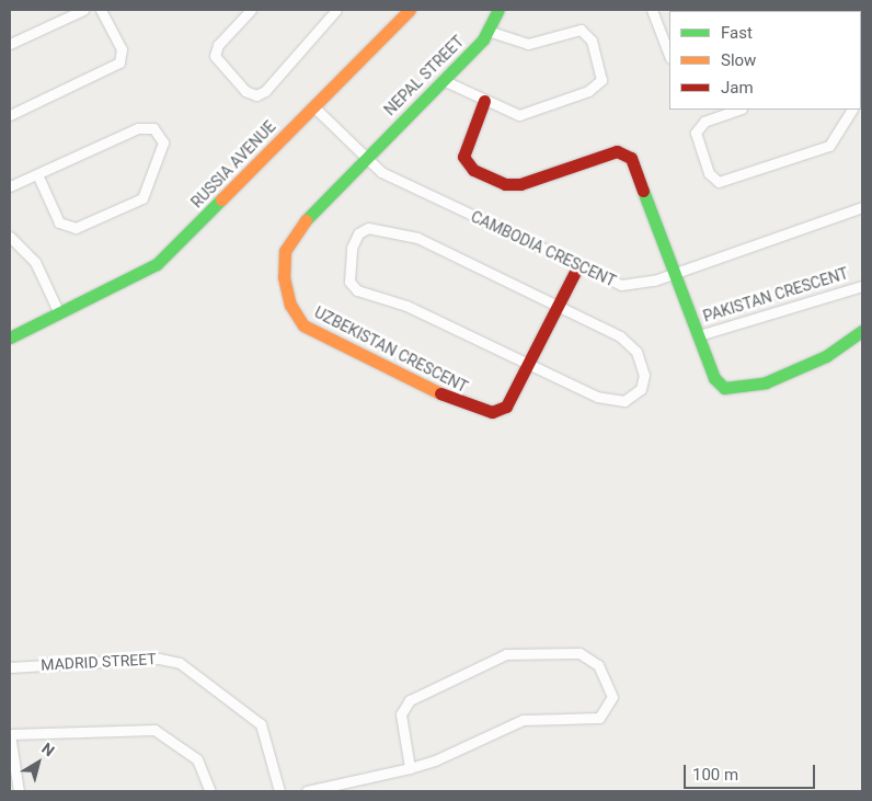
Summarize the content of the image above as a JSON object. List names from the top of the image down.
{
  "streets": {
    "street": [
      "NEPAL STREET",
      "RUSSIA AVENUE",
      "CAMBODIA CRESCENT",
      "PAKISTAN CRESCENT",
      "UZBEKISTAN CRESCENT",
      "MADRID STREET"
    ]
  },
  "crossings": [
    ["NEPAL STREET", "CAMBODIA CRESCENT"],
    ["NEPAL STREET", "UZBEKISTAN CRESCENT"],
    ["RUSSIA AVENUE", "CAMBODIA CRESCENT"],
    ["CAMBODIA CRESCENT", "PAKISTAN CRESCENT"],
    ["CAMBODIA CRESCENT", "UZBEKISTAN CRESCENT"]
  ],
  "legend": ["Fast", "Slow", "Jam"],
  "scale_bar": "100 m",
  "north": "top right"
}
